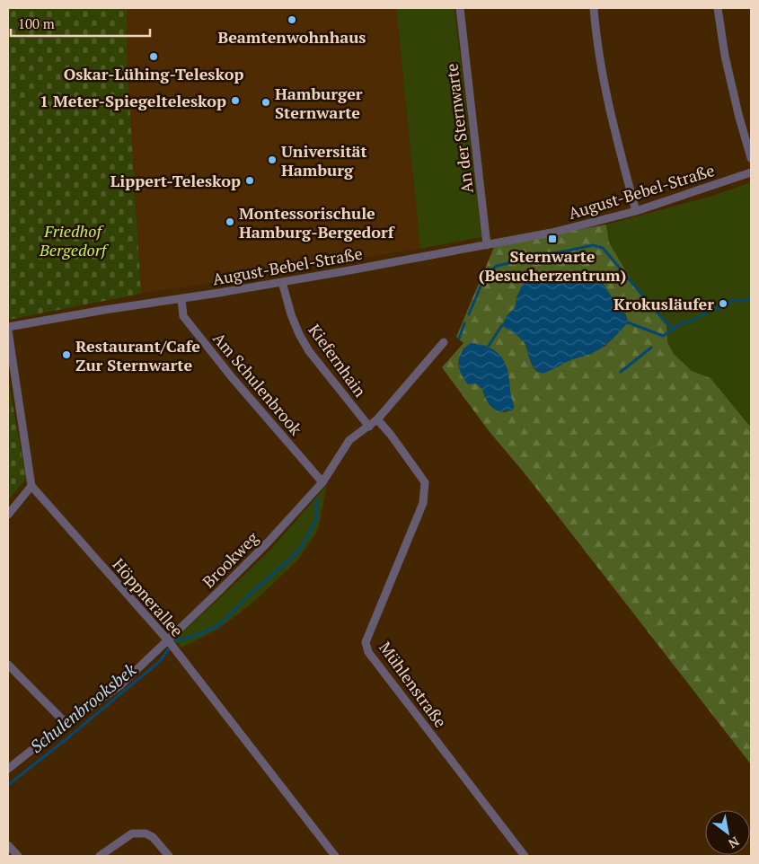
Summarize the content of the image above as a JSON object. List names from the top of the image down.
{
  "streets": {
    "street": [
      "An der Sternwarte",
      "August-Bebel-Straße",
      "Kiefernhain",
      "Am Schulenbrook",
      "Brookweg",
      "Höppnerallee",
      "Mühlenstraße"
    ]
  },
  "crossings": [
    ["An der Sternwarte", "August-Bebel-Straße"],
    ["August-Bebel-Straße", "Kiefernhain"],
    ["August-Bebel-Straße", "Am Schulenbrook"],
    ["Kiefernhain", "Brookweg"],
    ["Am Schulenbrook", "Brookweg"],
    ["Brookweg", "Höppnerallee"],
    ["Brookweg", "Mühlenstraße"]
  ],
  "water": ["Schulenbrooksbek"],
  "parks": ["Friedhof Bergedorf"],
  "places": {
    "other": [
      "Beamtenwohnhaus",
      "Oskar-Lühing-Teleskop",
      "1 Meter-Spiegelteleskop",
      "Hamburger Sternwarte",
      "Universität Hamburg",
      "Lippert-Teleskop",
      "Montessorischule Hamburg-Bergedorf",
      "Krokusläufer",
      "Restaurant/Cafe Zur Sternwarte"
    ],
    "transit": ["Sternwarte (Besucherzentrum)"]
  },
  "scale_bar": "100 m",
  "north": "bottom right"
}
